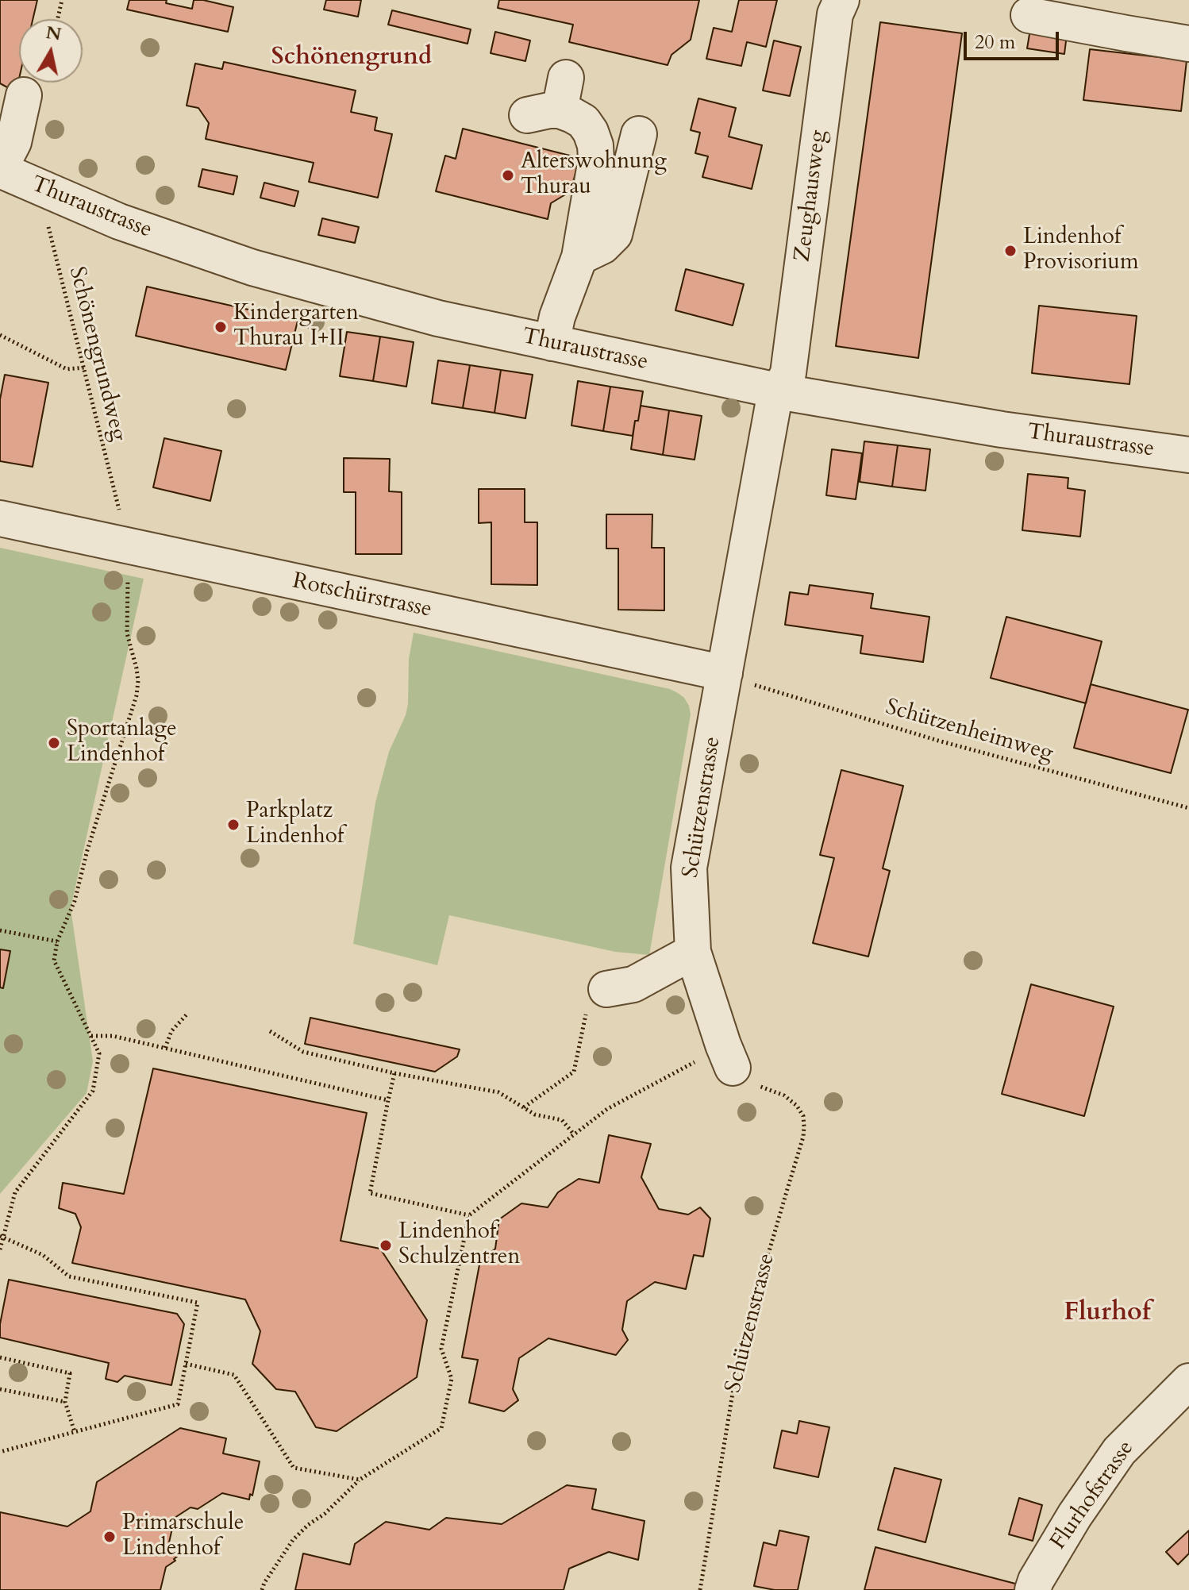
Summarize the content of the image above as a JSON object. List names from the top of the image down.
{
  "streets": {
    "street": [
      "Zeughausweg",
      "Thuraustrasse",
      "Rotschürstrasse",
      "Schützenstrasse",
      "Flurhofstrasse"
    ],
    "path": ["Schönengrundweg", "Schützenheimweg"]
  },
  "crossings": [
    ["Zeughausweg", "Thuraustrasse"],
    ["Zeughausweg", "Schützenstrasse"],
    ["Thuraustrasse", "Schönengrundweg"],
    ["Thuraustrasse", "Schützenstrasse"],
    ["Rotschürstrasse", "Schützenheimweg"],
    ["Rotschürstrasse", "Schützenstrasse"],
    ["Schützenheimweg", "Schützenstrasse"]
  ],
  "districts": ["Schönengrund", "Flurhof"],
  "places": [
    "Alterswohnung Thurau",
    "Lindenhof Provisorium",
    "Kindergarten Thurau I+II",
    "Sportanlage Lindenhof",
    "Parkplatz Lindenhof",
    "Lindenhof Schulzentren",
    "Primarschule Lindenhof"
  ],
  "scale_bar": "20 m",
  "north": "top"
}
